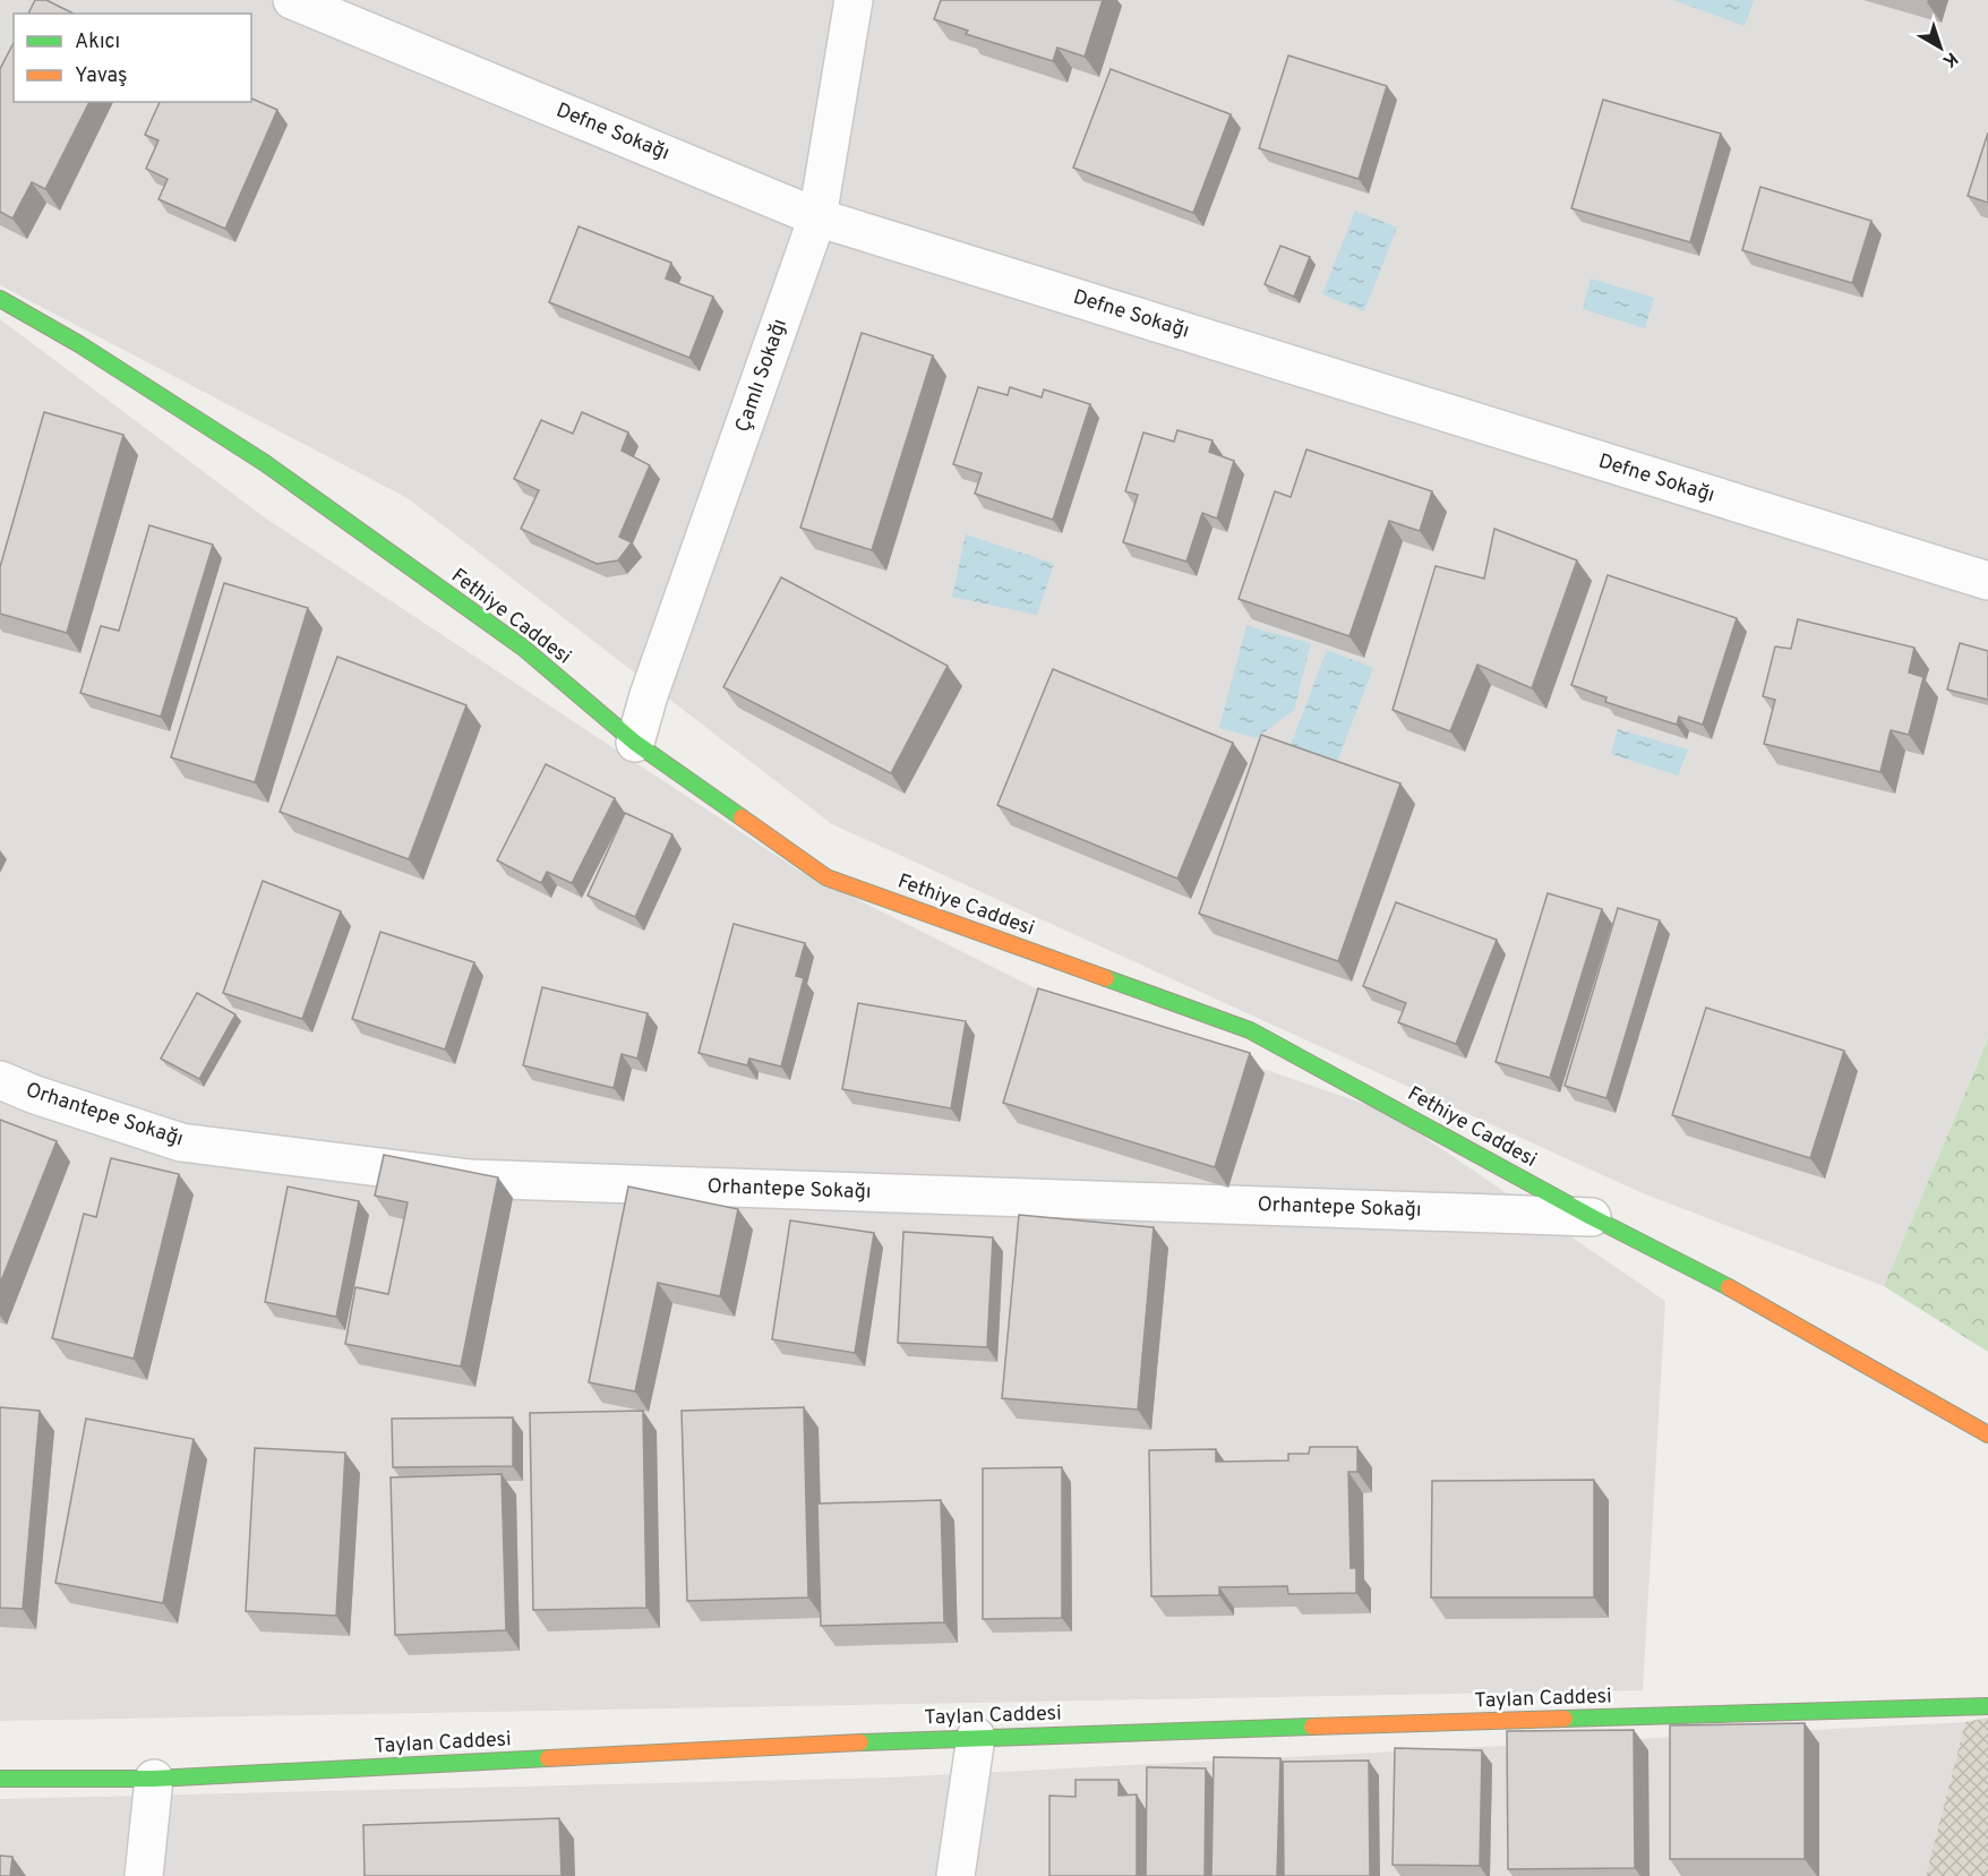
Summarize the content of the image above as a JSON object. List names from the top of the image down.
{
  "streets": {
    "street": [
      "Defne Sokağı",
      "Çamlı Sokağı",
      "Fethiye Caddesi",
      "Orhantepe Sokağı",
      "Taylan Caddesi"
    ]
  },
  "crossings": [
    ["Defne Sokağı", "Çamlı Sokağı"],
    ["Çamlı Sokağı", "Fethiye Caddesi"],
    ["Fethiye Caddesi", "Orhantepe Sokağı"]
  ],
  "legend": ["Akıcı", "Yavaş"],
  "north": "bottom right"
}
